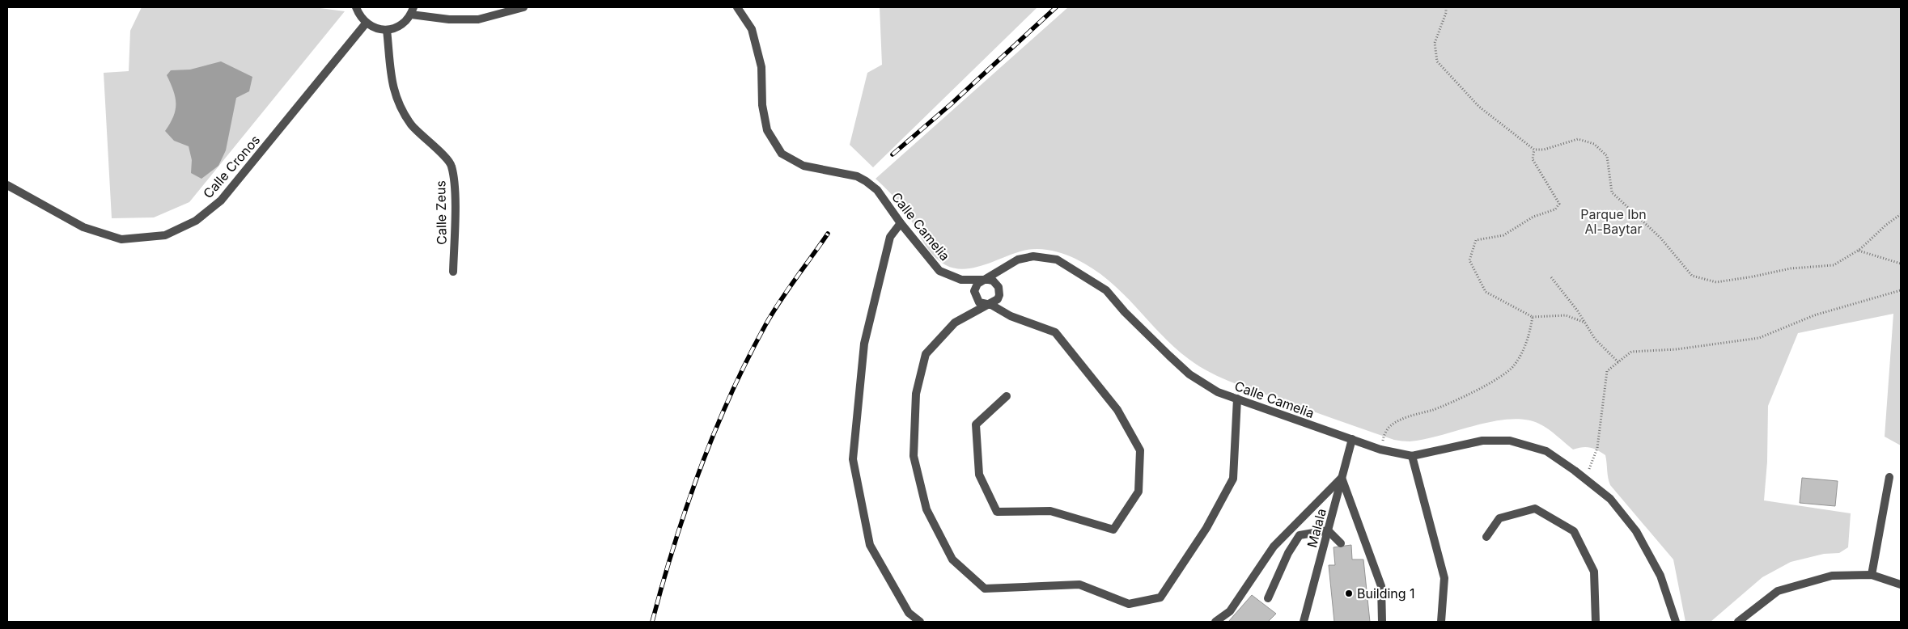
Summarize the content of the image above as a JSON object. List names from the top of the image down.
{
  "streets": {
    "street": [
      "Calle Cronos",
      "Calle Zeus",
      "Calle Camelia",
      "Malala"
    ]
  },
  "crossings": [
    ["Calle Camelia", "Malala"]
  ],
  "parks": ["Parque Ibn Al-Baytar"],
  "places": ["Building 1"]
}
